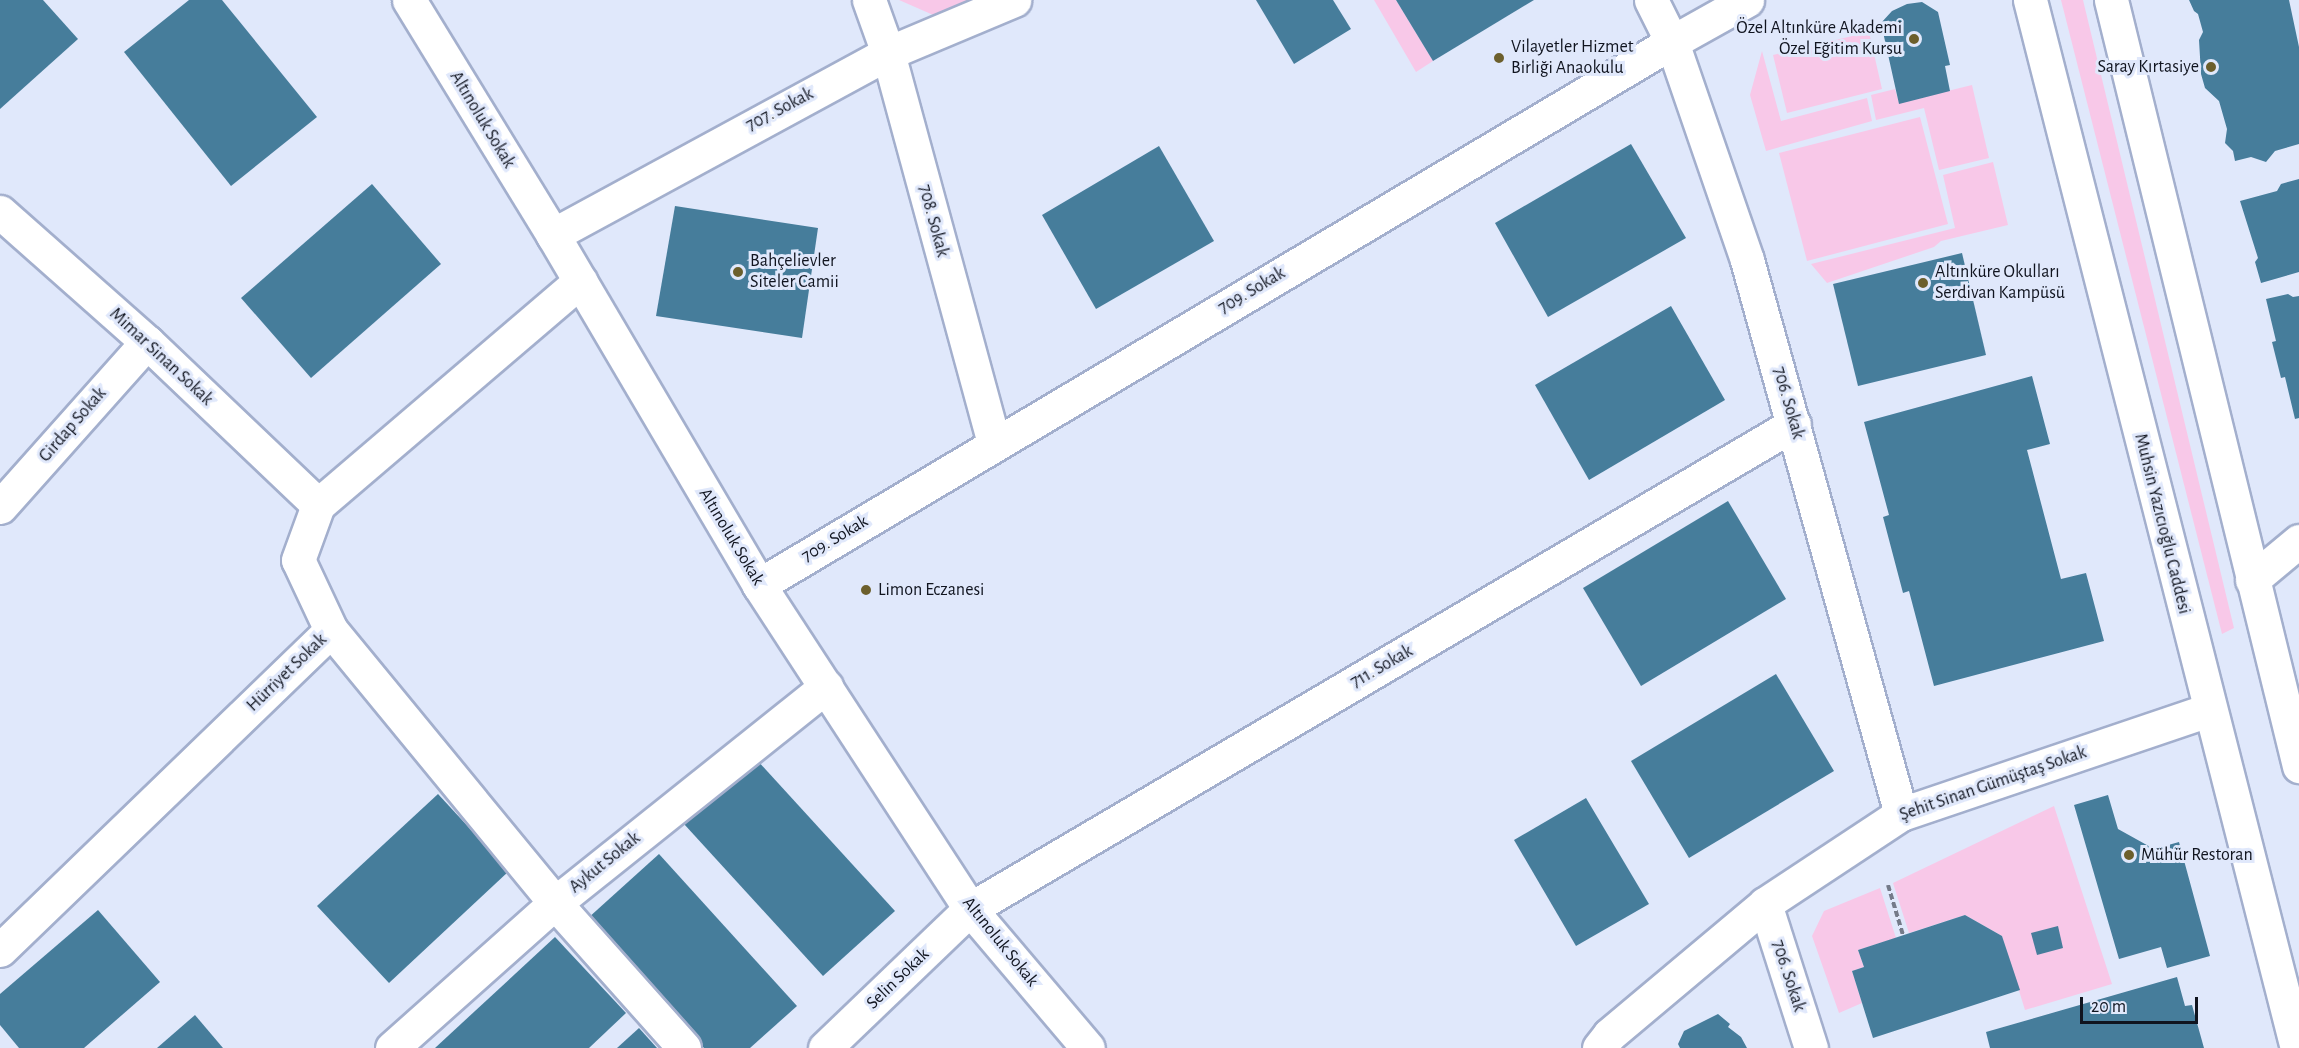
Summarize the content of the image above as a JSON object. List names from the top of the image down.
{
  "streets": {
    "street": [
      "707. Sokak",
      "Altınoluk Sokak",
      "708. Sokak",
      "709. Sokak",
      "Mimar Sinan Sokak",
      "706. Sokak",
      "Girdap Sokak",
      "Muhsin Yazıcıoğlu Caddesi",
      "711. Sokak",
      "Hürriyet Sokak",
      "Şehit Sinan Gümüştaş Sokak",
      "Aykut Sokak",
      "Selin Sokak"
    ]
  },
  "crossings": [
    ["707. Sokak", "Altınoluk Sokak"],
    ["707. Sokak", "708. Sokak"],
    ["Altınoluk Sokak", "709. Sokak"],
    ["Altınoluk Sokak", "711. Sokak"],
    ["Altınoluk Sokak", "Hürriyet Sokak"],
    ["Altınoluk Sokak", "Aykut Sokak"],
    ["Altınoluk Sokak", "Selin Sokak"],
    ["708. Sokak", "709. Sokak"],
    ["709. Sokak", "706. Sokak"],
    ["Mimar Sinan Sokak", "Girdap Sokak"],
    ["Mimar Sinan Sokak", "Hürriyet Sokak"],
    ["706. Sokak", "711. Sokak"],
    ["706. Sokak", "Şehit Sinan Gümüştaş Sokak"],
    ["Muhsin Yazıcıoğlu Caddesi", "Şehit Sinan Gümüştaş Sokak"],
    ["711. Sokak", "Selin Sokak"]
  ],
  "places": [
    "Özel Altınküre Akademi Özel Eğitim Kursu",
    "Vilayetler Hizmet Birliği Anaokulu",
    "Saray Kırtasiye",
    "Bahçelievler Siteler Camii",
    "Altınküre Okulları Serdivan Kampüsü",
    "Limon Eczanesi",
    "Mühür Restoran"
  ],
  "scale_bar": "20 m"
}
